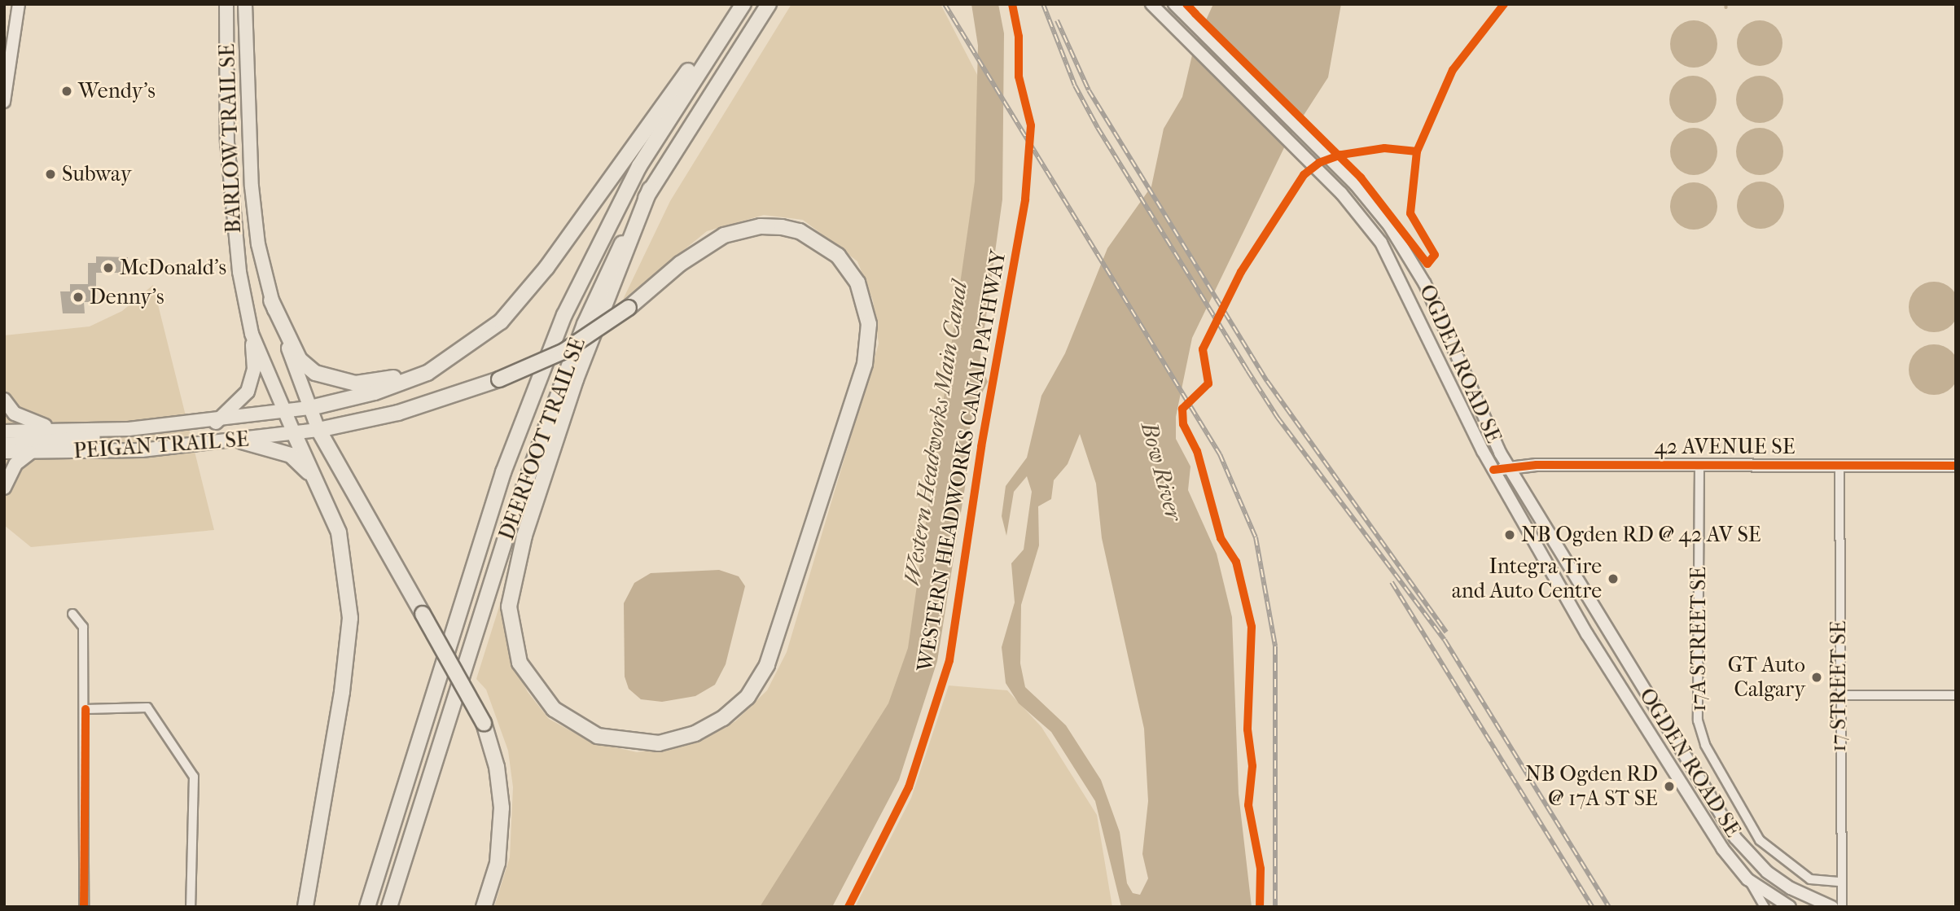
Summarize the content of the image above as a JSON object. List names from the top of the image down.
{
  "streets": {
    "highway": ["DEERFOOT TRAIL SE"],
    "main road": ["BARLOW TRAIL SE", "PEIGAN TRAIL SE"],
    "street": [
      "OGDEN ROAD SE",
      "42 AVENUE SE",
      "17A STREET SE",
      "17 STREET SE"
    ],
    "cycle path": ["WESTERN HEADWORKS CANAL PATHWAY"]
  },
  "crossings": [
    ["BARLOW TRAIL SE", "PEIGAN TRAIL SE"],
    ["OGDEN ROAD SE", "42 AVENUE SE"],
    ["42 AVENUE SE", "17A STREET SE"],
    ["42 AVENUE SE", "17 STREET SE"],
    ["17A STREET SE", "17 STREET SE"]
  ],
  "water": ["Western Headworks Main Canal", "Bow River"],
  "places": [
    "Wendy's",
    "Subway",
    "McDonald's",
    "Denny's",
    "NB Ogden RD @ 42 AV SE",
    "Integra Tire and Auto Centre",
    "GT Auto Calgary",
    "NB Ogden RD @ 17A ST SE"
  ]
}
